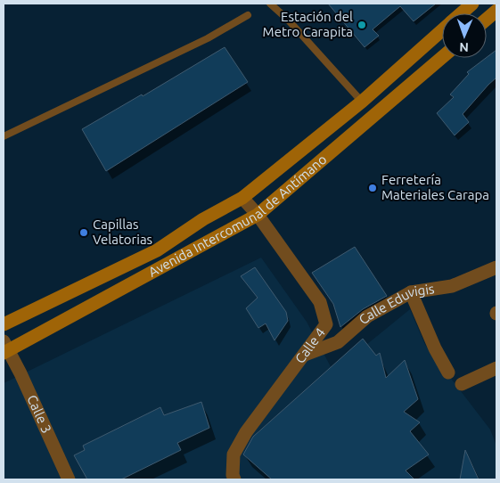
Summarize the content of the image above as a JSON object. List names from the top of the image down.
{
  "streets": {
    "main road": ["Avenida Intercomunal de Antímano"],
    "street": ["Calle Eduvigis", "Calle 4", "Calle 3"]
  },
  "crossings": [
    ["Avenida Intercomunal de Antímano", "Calle 4"],
    ["Avenida Intercomunal de Antímano", "Calle 3"],
    ["Calle Eduvigis", "Calle 4"]
  ],
  "places": ["Estación del Metro Carapita", "Ferretería Materiales Carapa", "Capillas Velatorias"],
  "north": "bottom"
}
